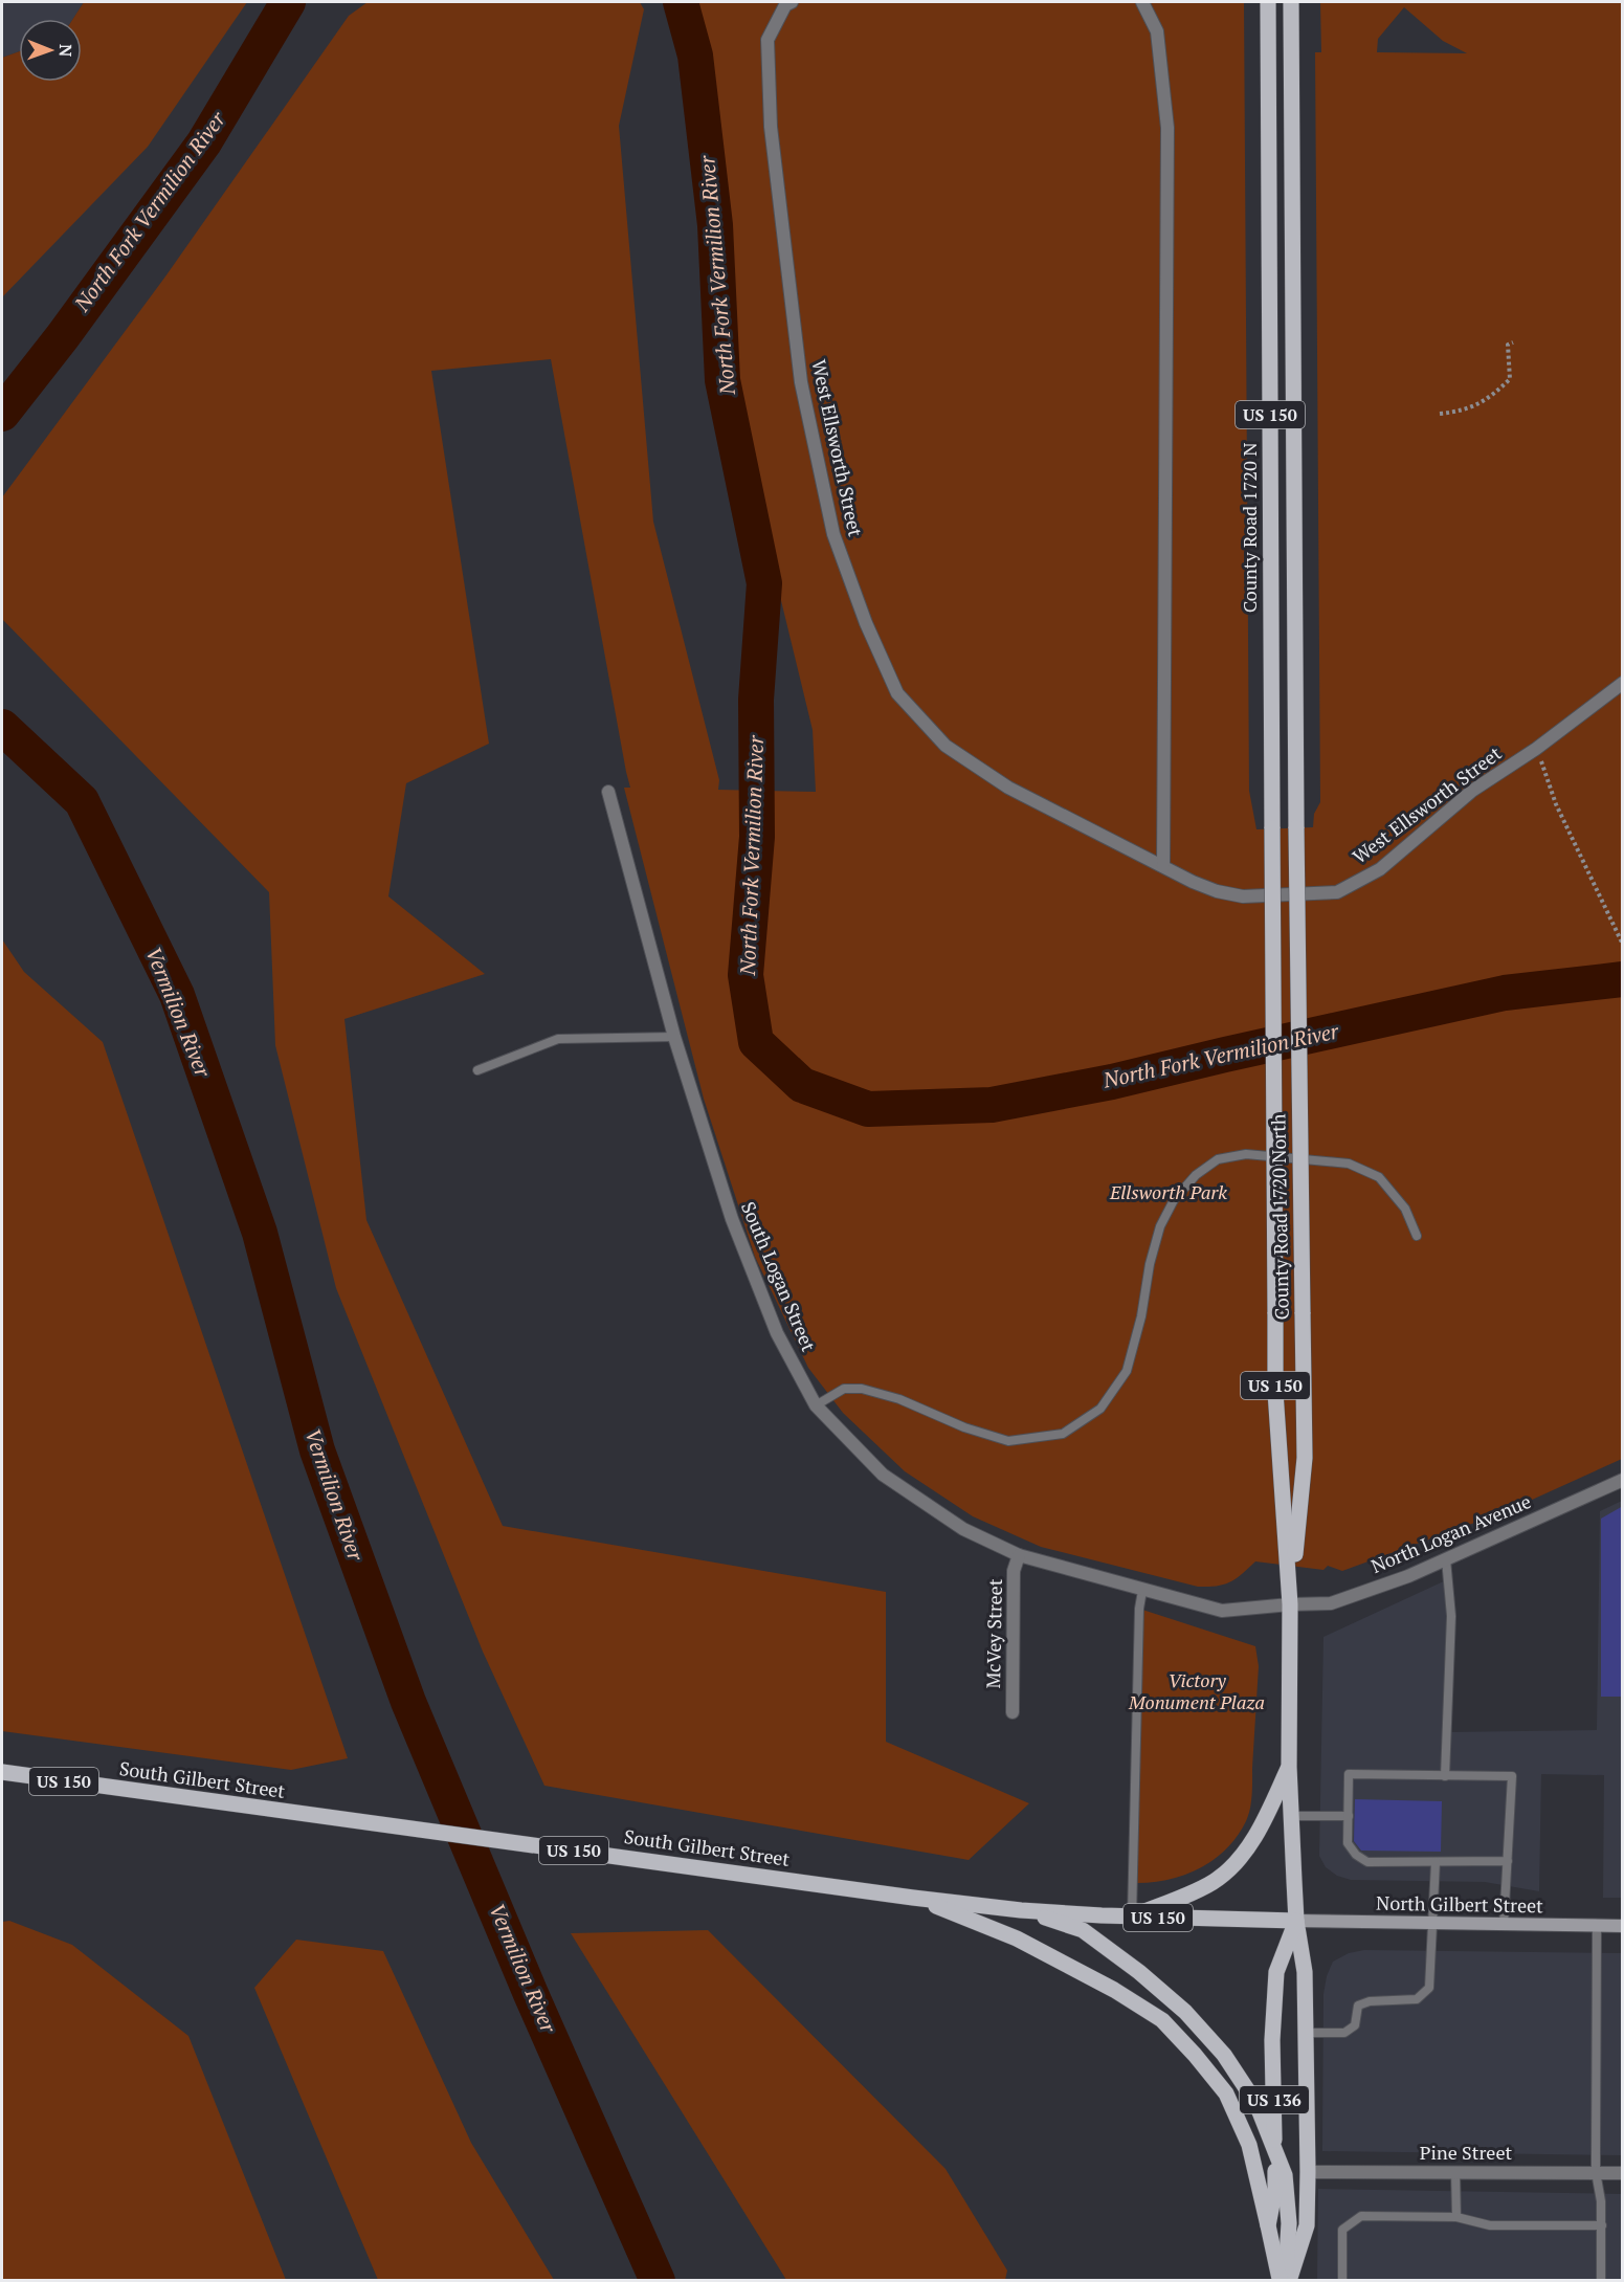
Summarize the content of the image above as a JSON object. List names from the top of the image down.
{
  "streets": {
    "main road": [
      "US 150",
      "County Road 1720 N",
      "County Road 1720 North",
      "South Gilbert Street",
      "North Gilbert Street",
      "US 136"
    ],
    "street": [
      "West Ellsworth Street",
      "South Logan Street",
      "North Logan Avenue",
      "McVey Street",
      "Pine Street"
    ]
  },
  "crossings": [
    ["County Road 1720 N", "County Road 1720 North"],
    ["County Road 1720 North", "South Logan Street"],
    ["County Road 1720 North", "North Logan Avenue"],
    ["County Road 1720 North", "South Gilbert Street"],
    ["County Road 1720 North", "North Gilbert Street"],
    ["County Road 1720 North", "US 136"],
    ["South Logan Street", "North Logan Avenue"],
    ["South Logan Street", "McVey Street"],
    ["South Gilbert Street", "North Gilbert Street"],
    ["South Gilbert Street", "US 136"],
    ["North Gilbert Street", "US 136"],
    ["US 136", "Pine Street"]
  ],
  "water": ["North Fork Vermilion River", "Vermilion River"],
  "parks": ["Ellsworth Park", "Victory Monument Plaza"],
  "north": "right"
}
